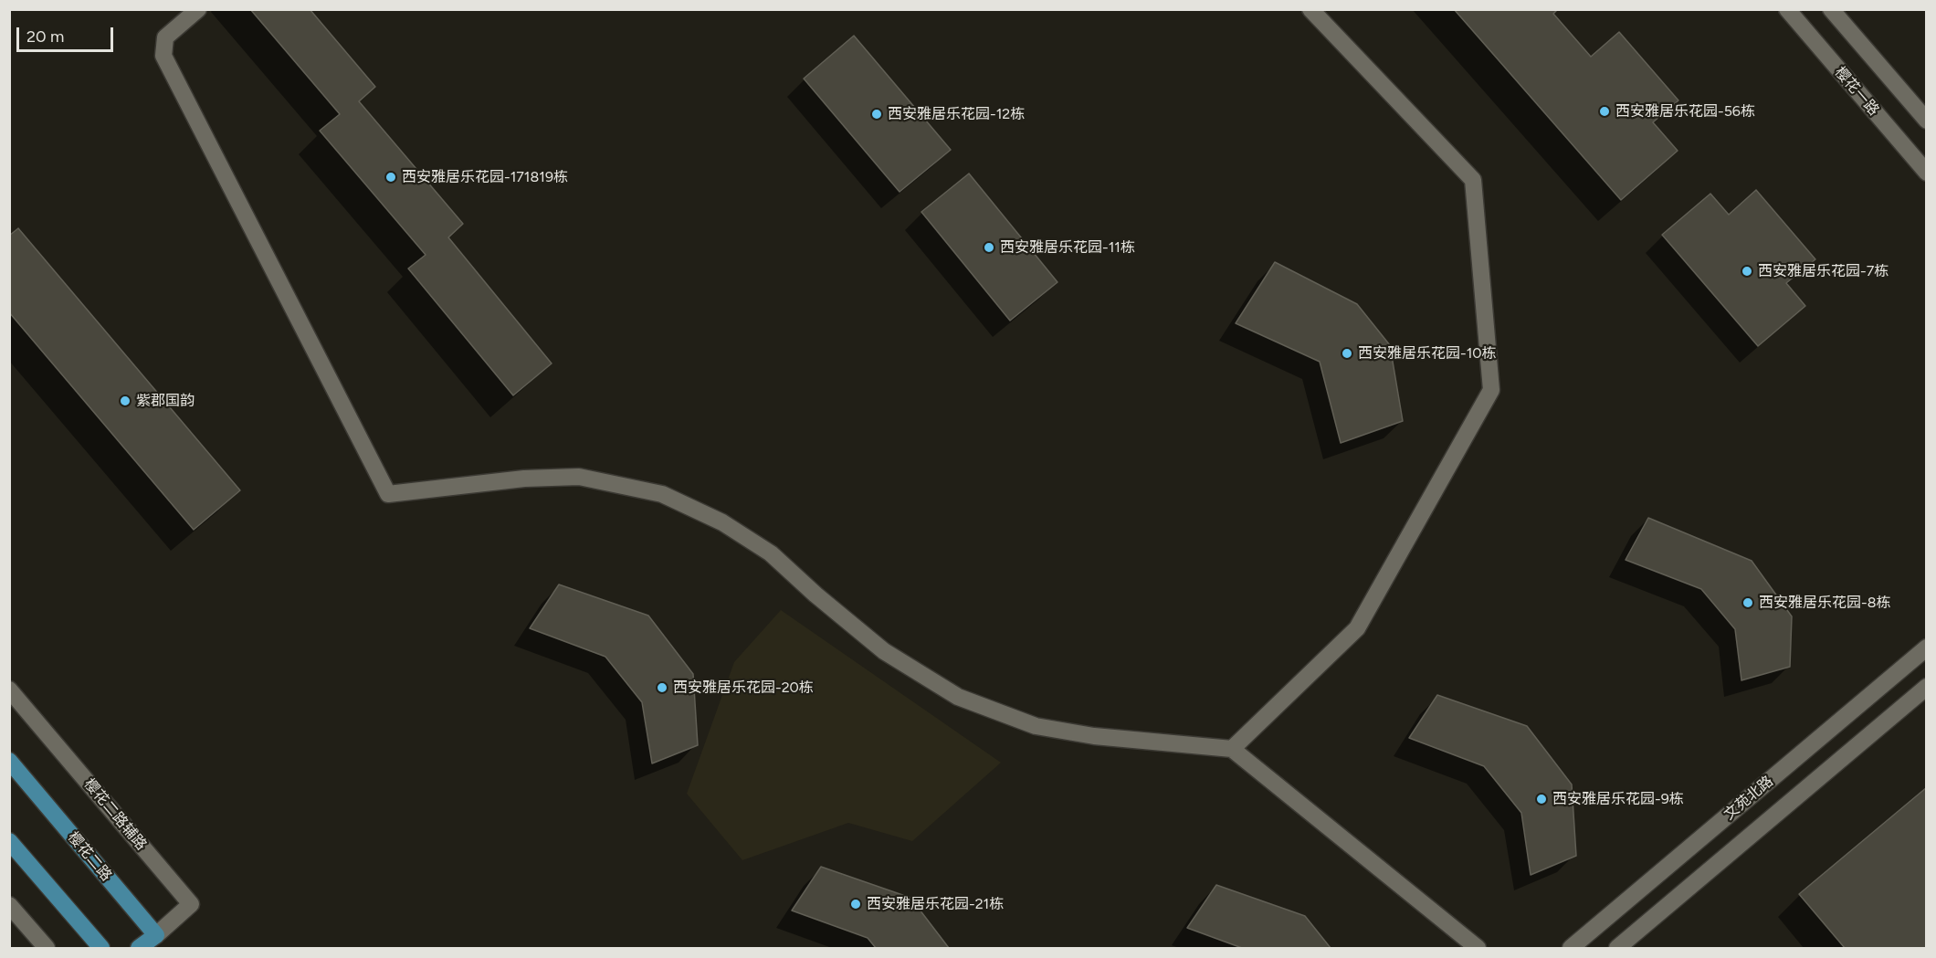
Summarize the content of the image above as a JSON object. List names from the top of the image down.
{
  "streets": {
    "main road": ["樱花二路"],
    "street": ["樱花一路", "文苑北路", "樱花二路辅路"]
  },
  "crossings": [
    ["樱花二路辅路", "樱花二路"]
  ],
  "places": [
    "西安雅居乐花园-56栋",
    "西安雅居乐花园-12栋",
    "西安雅居乐花园-171819栋",
    "西安雅居乐花园-11栋",
    "西安雅居乐花园-7栋",
    "西安雅居乐花园-10栋",
    "紫郡国韵",
    "西安雅居乐花园-8栋",
    "西安雅居乐花园-20栋",
    "西安雅居乐花园-9栋",
    "西安雅居乐花园-21栋"
  ],
  "scale_bar": "20 m"
}
